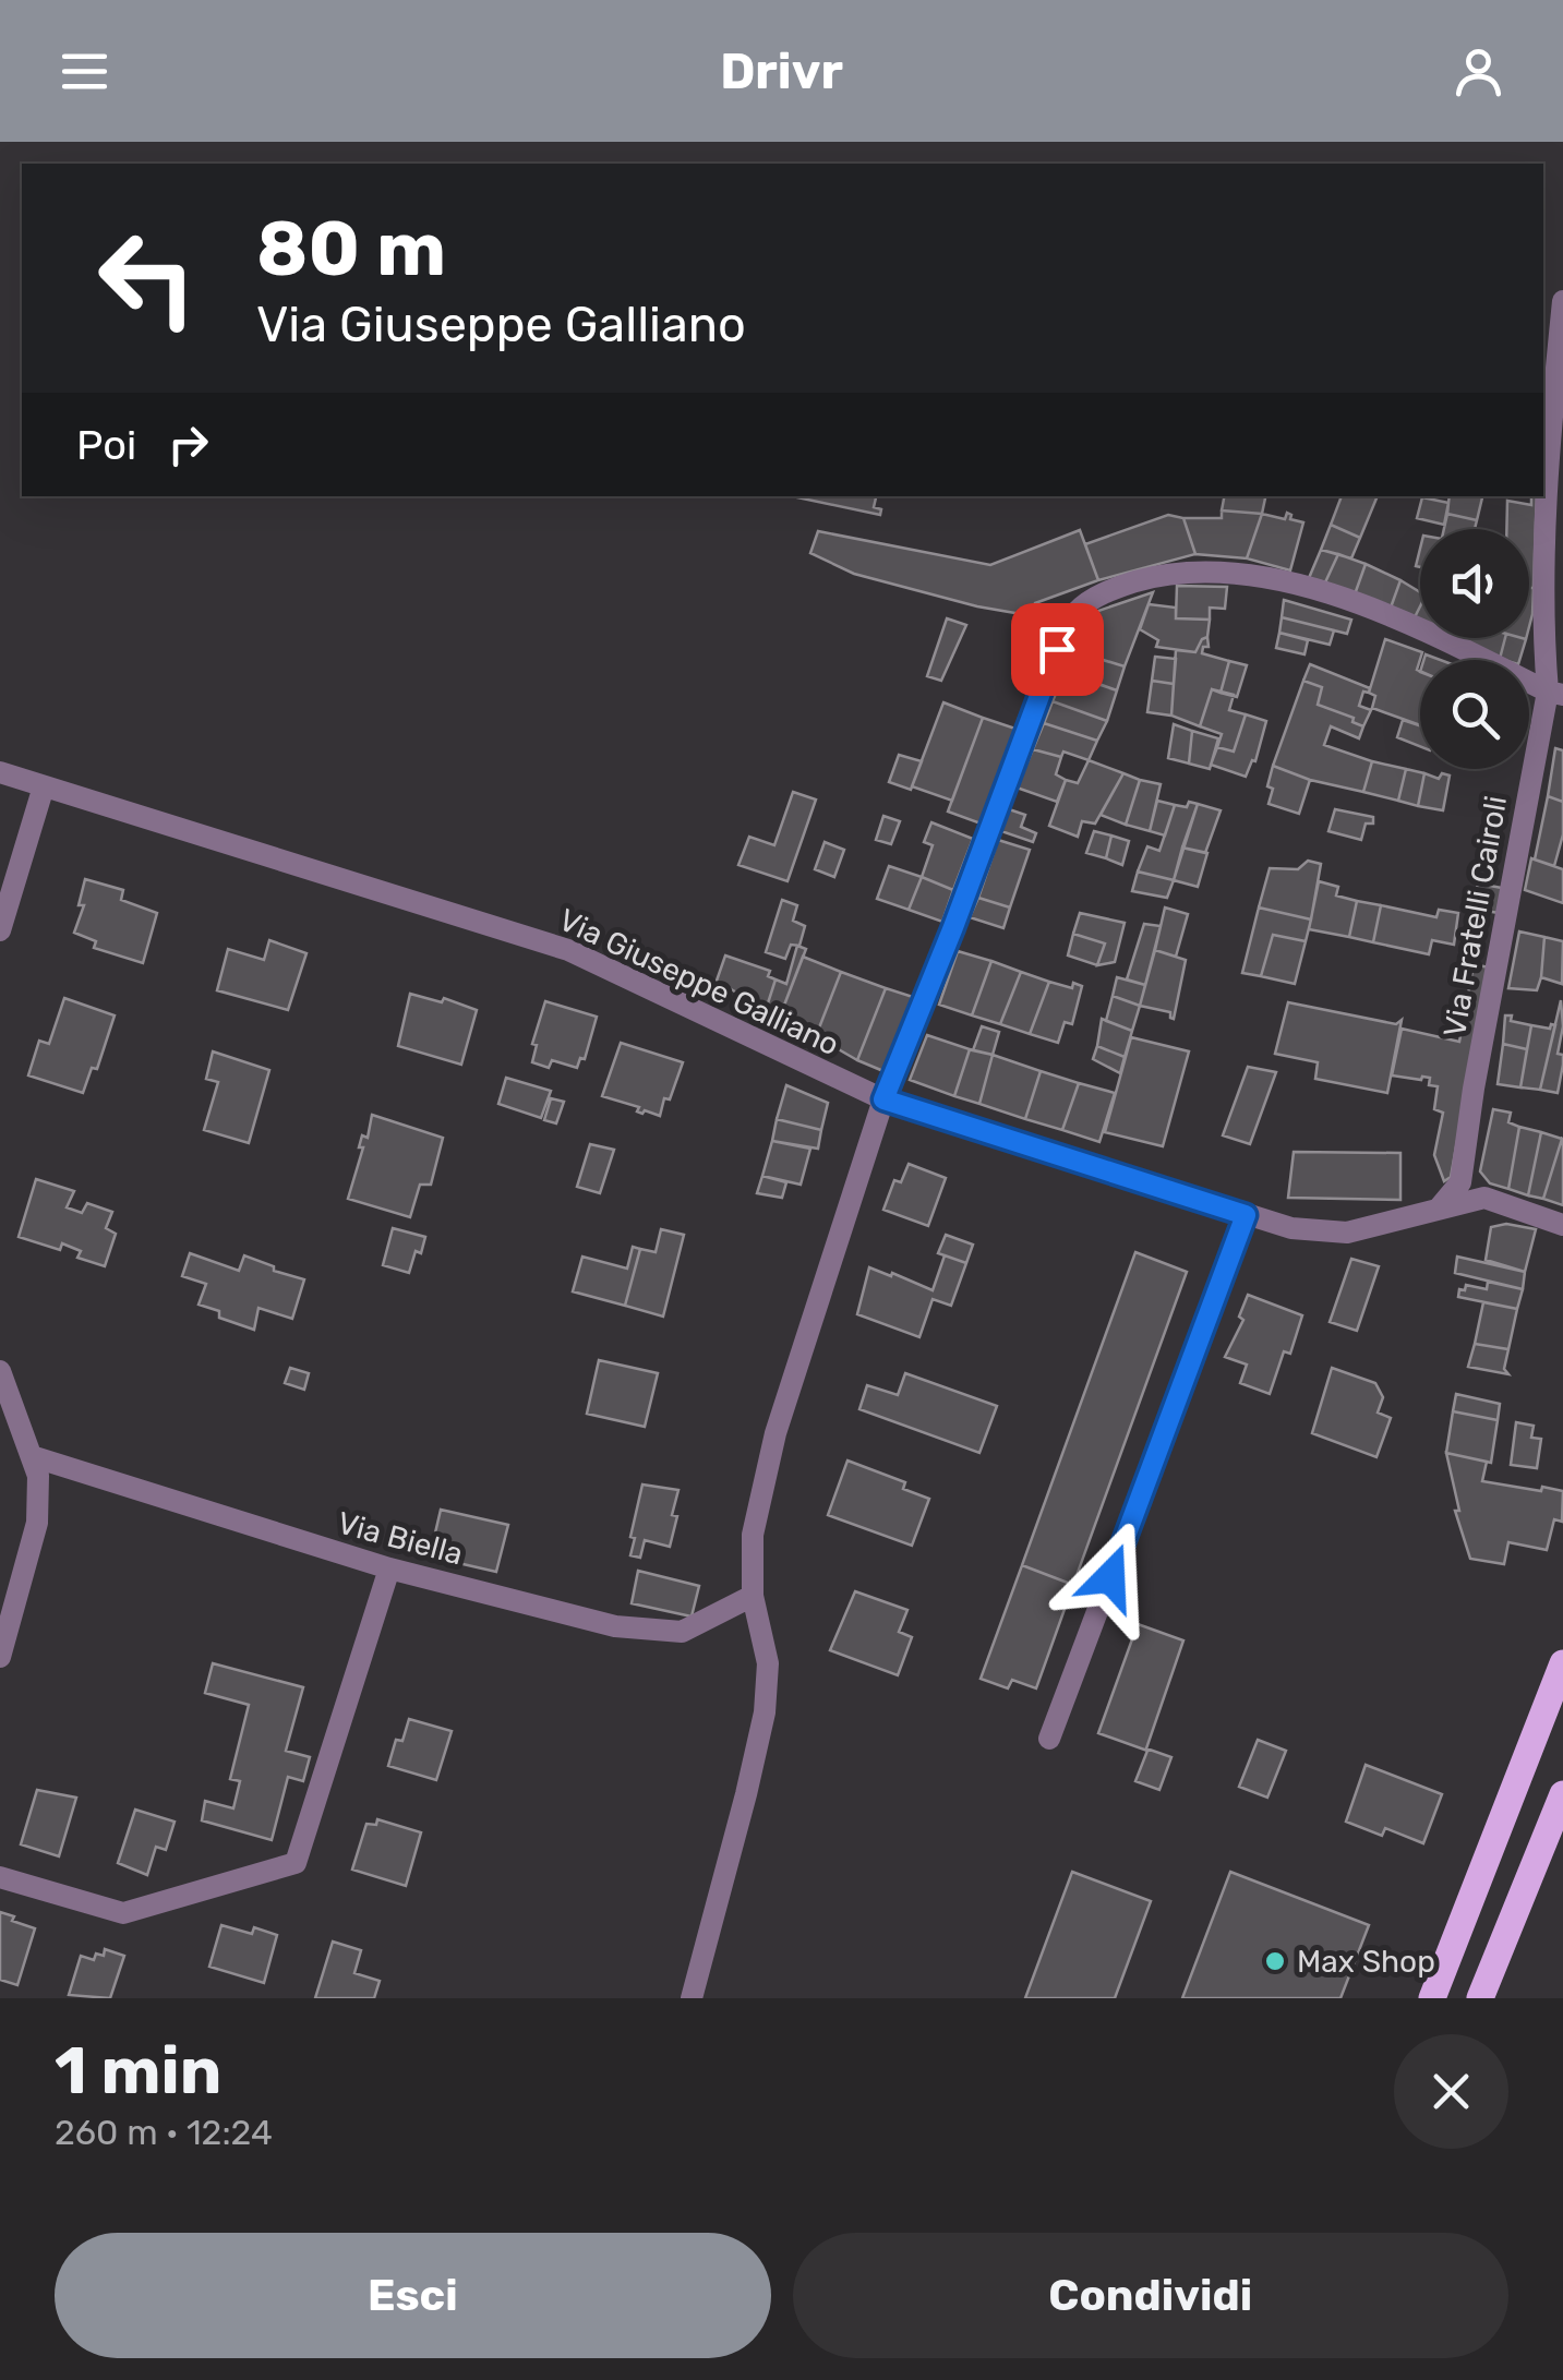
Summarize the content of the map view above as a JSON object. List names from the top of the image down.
{
  "streets": {
    "street": ["Via Fratelli Cairoli", "Via Giuseppe Galliano", "Via Biella"]
  },
  "crossings": [
    ["Via Fratelli Cairoli", "Via Giuseppe Galliano"]
  ],
  "places": ["Max Shop"],
  "page": {
    "header": "Drivr",
    "turn": ["80 m", "Via Giuseppe Galliano"],
    "then": "Poi",
    "heading": ["1 min", "260 m · 12:24"],
    "buttons": ["Esci", "Condividi"]
  }
}
